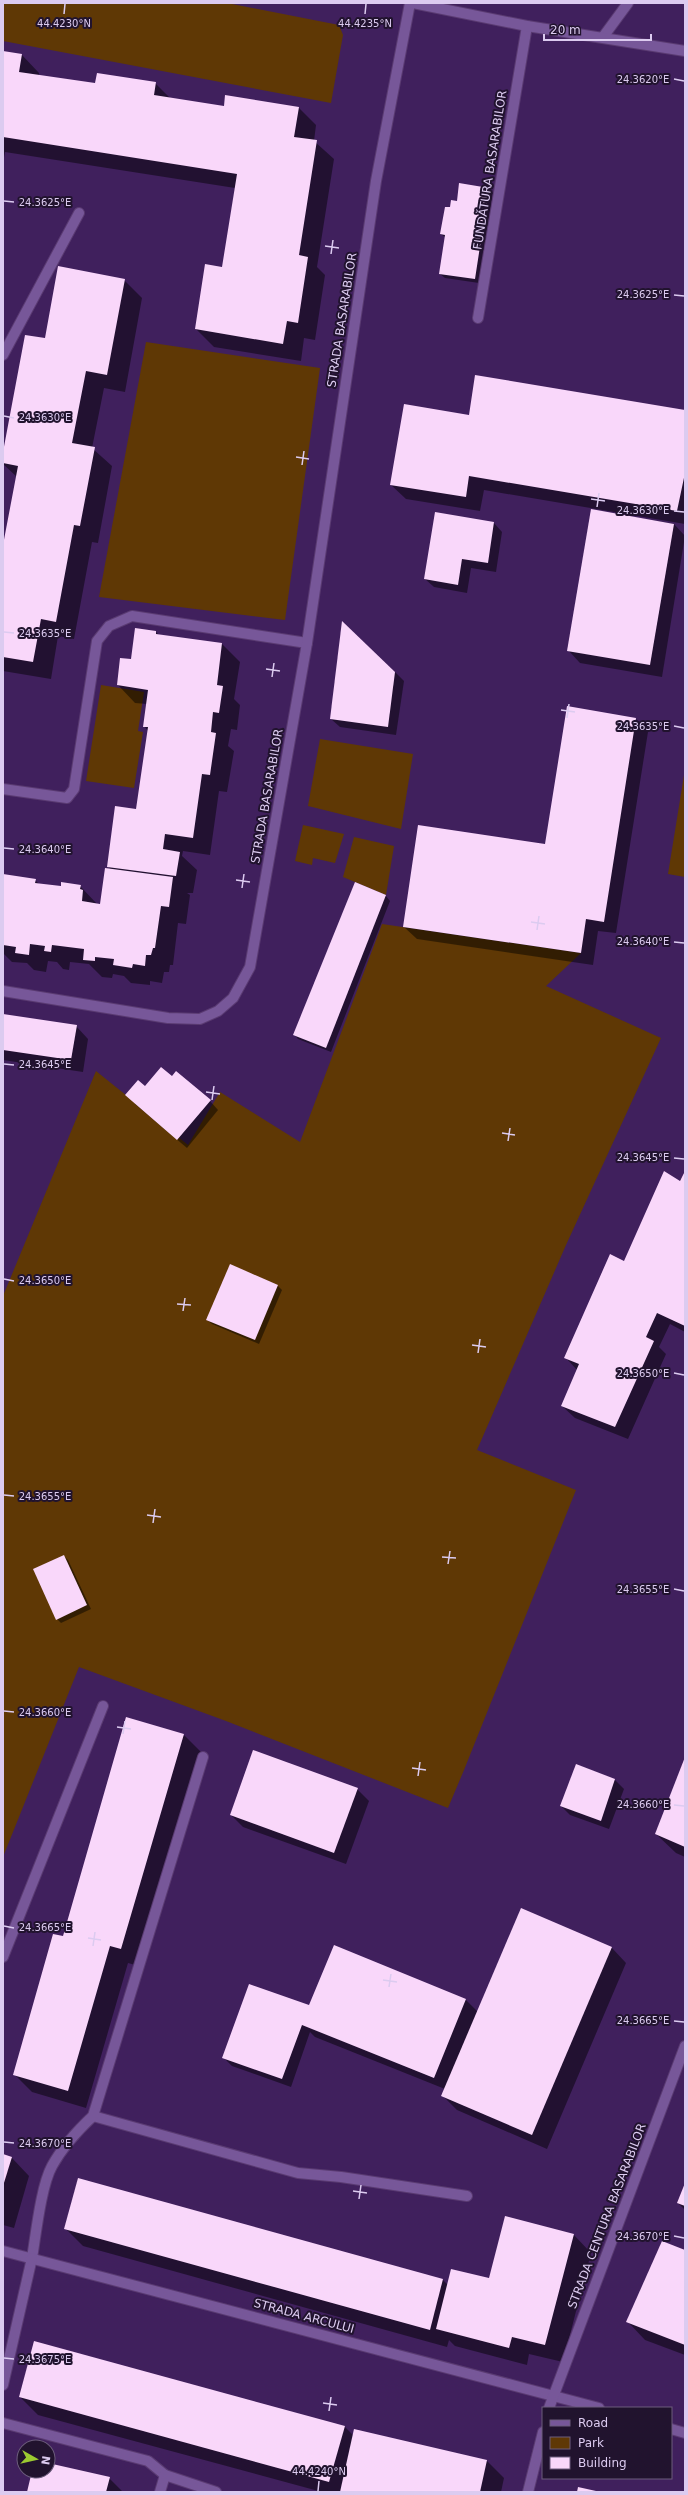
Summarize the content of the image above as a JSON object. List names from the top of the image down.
{
  "streets": {
    "street": [
      "FUNDĂTURA BASARABILOR",
      "STRADA BASARABILOR",
      "STRADA CENTURA BASARABILOR",
      "STRADA ARCULUI"
    ]
  },
  "crossings": [
    ["STRADA CENTURA BASARABILOR", "STRADA ARCULUI"]
  ],
  "legend": ["Road", "Park", "Building"],
  "scale_bar": "20 m",
  "north": "right",
  "coordinates": [
    "44.4230°N",
    "44.4235°N",
    "24.3620°E",
    "24.3625°E",
    "24.3630°E",
    "24.3635°E",
    "24.3640°E",
    "24.3645°E",
    "24.3650°E",
    "24.3655°E",
    "24.3660°E",
    "24.3665°E",
    "24.3670°E",
    "24.3675°E",
    "44.4240°N"
  ]
}
